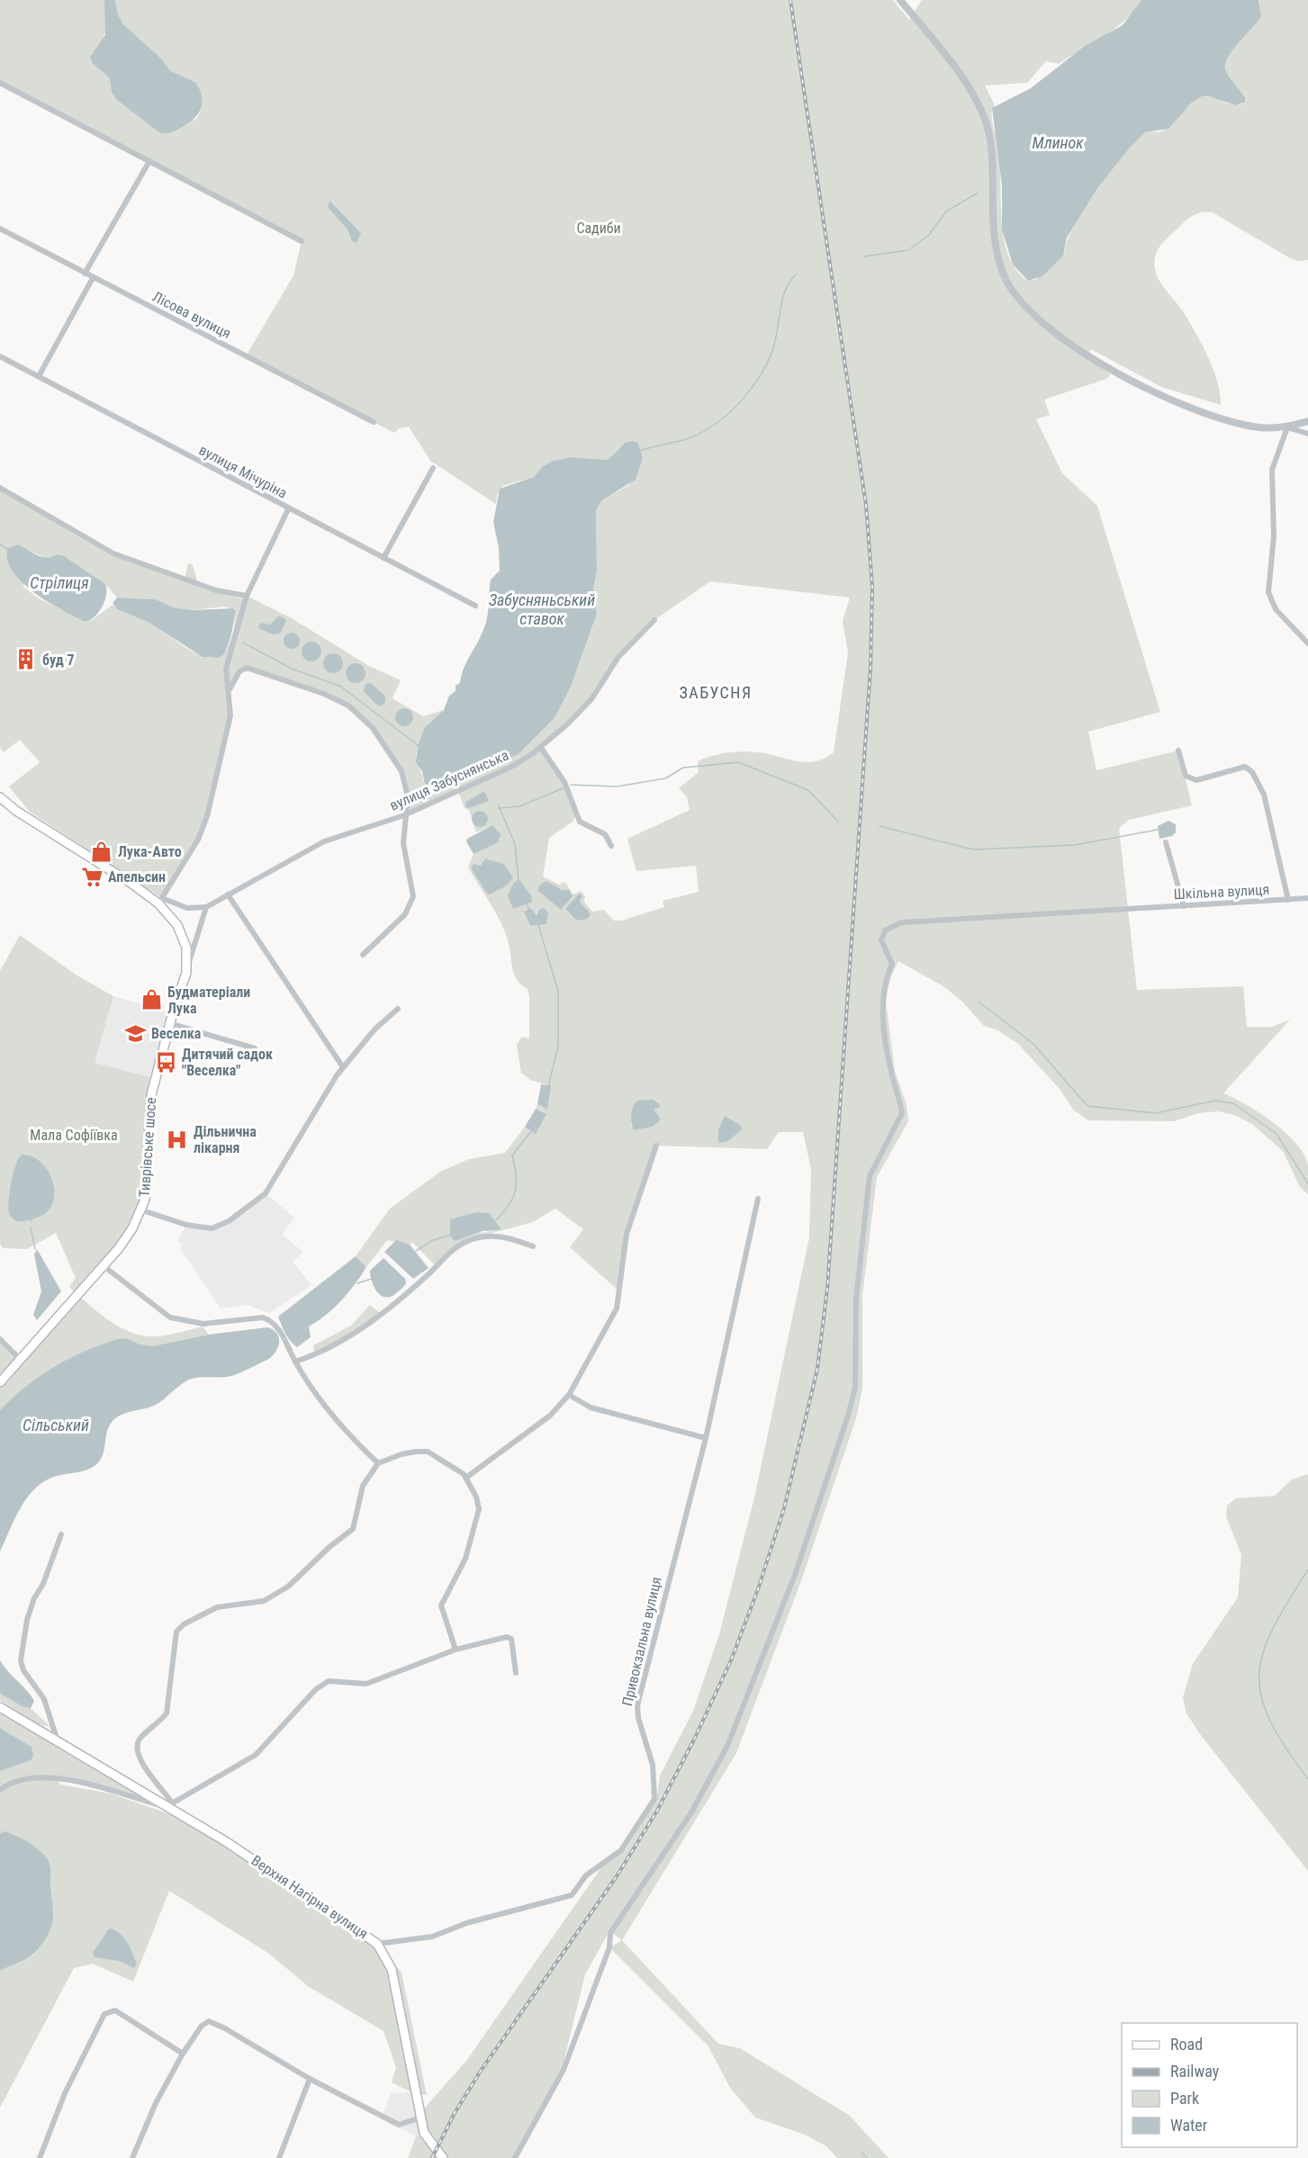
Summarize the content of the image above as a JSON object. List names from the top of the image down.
{
  "streets": {
    "main road": ["Тиврівське шосе", "Верхня Нагірна вулиця"],
    "street": [
      "Лісова вулиця",
      "вулиця Мічуріна",
      "вулиця Забуснянська",
      "Шкільна вулиця",
      "Привокзальна вулиця"
    ]
  },
  "crossings": [
    ["Привокзальна вулиця", "Верхня Нагірна вулиця"]
  ],
  "districts": ["ЗАБУСНЯ"],
  "water": [
    "Млинок",
    "Стрілиця",
    "Забусняньський ставок",
    "Сільський"
  ],
  "parks": ["Садиби", "Мала Софіївка"],
  "places": {
    "building": ["буд 7"],
    "shop": ["Лука-Авто", "Будматеріали Лука"],
    "supermarket": ["Апельсин"],
    "school or university": ["Веселка"],
    "bus stop": ["Дитячий садок \"Веселка\""],
    "hospital": ["Дільнична лікарня"]
  },
  "legend": [
    "Road",
    "Railway",
    "Park",
    "Water"
  ]
}
